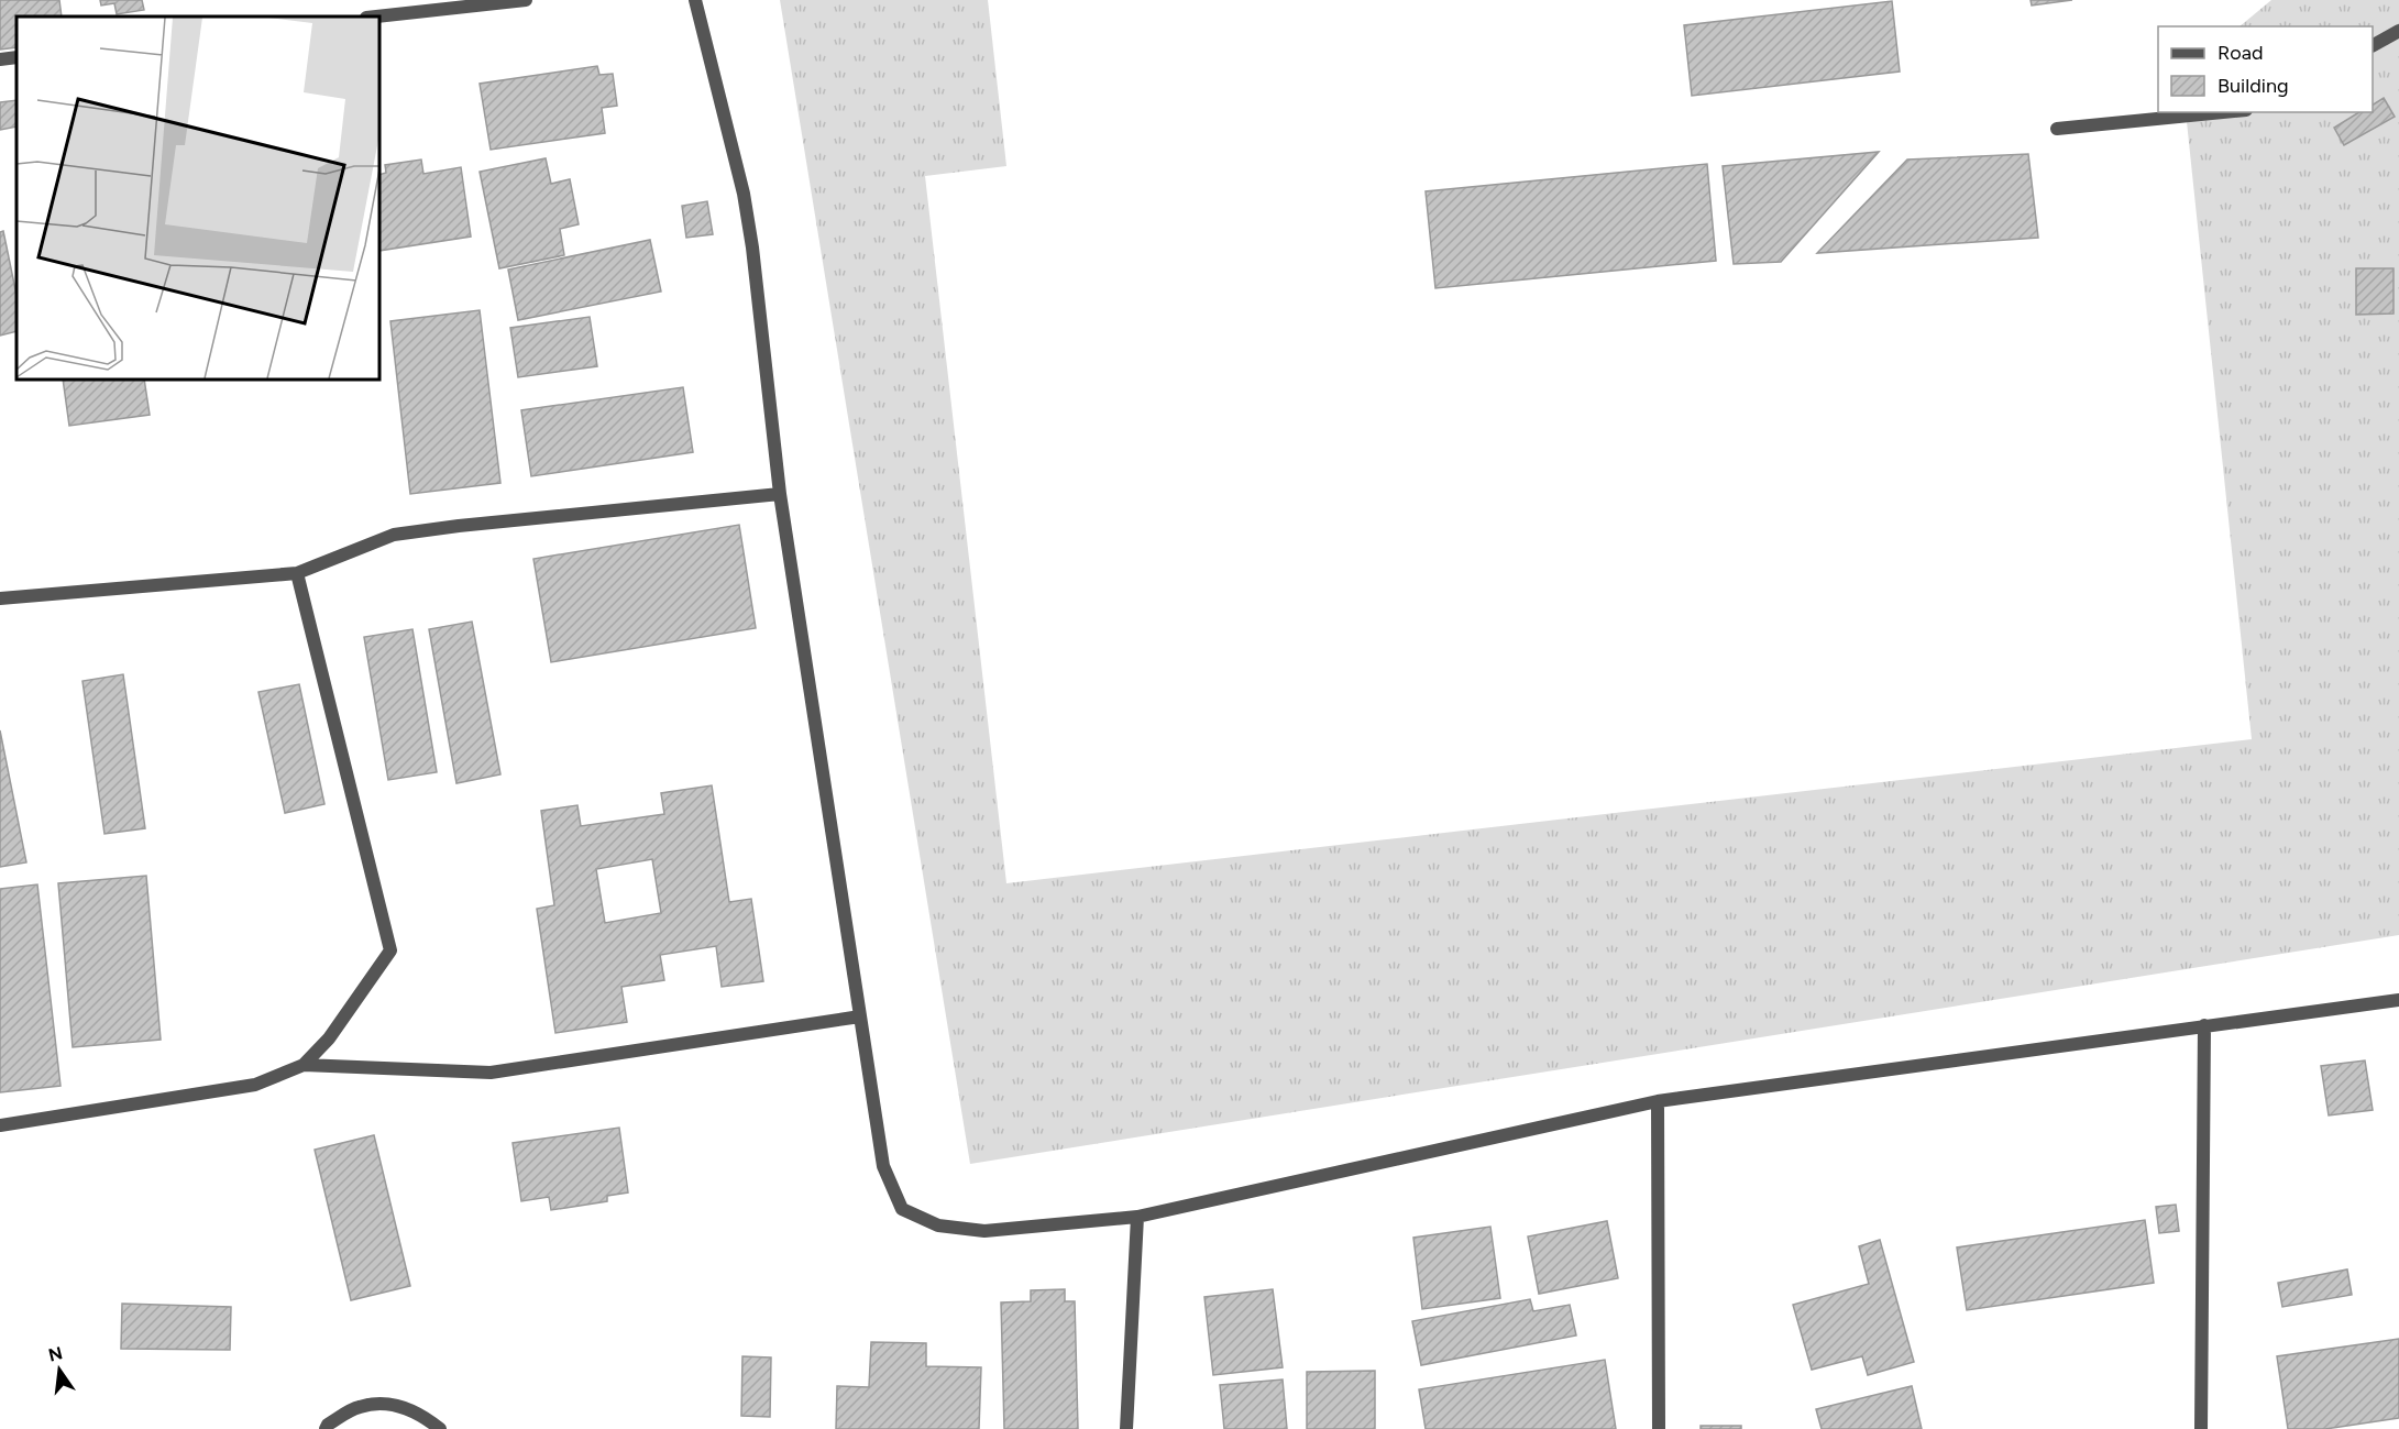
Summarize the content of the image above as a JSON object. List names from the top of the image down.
{
  "legend": ["Road", "Building"],
  "north": "top"
}
